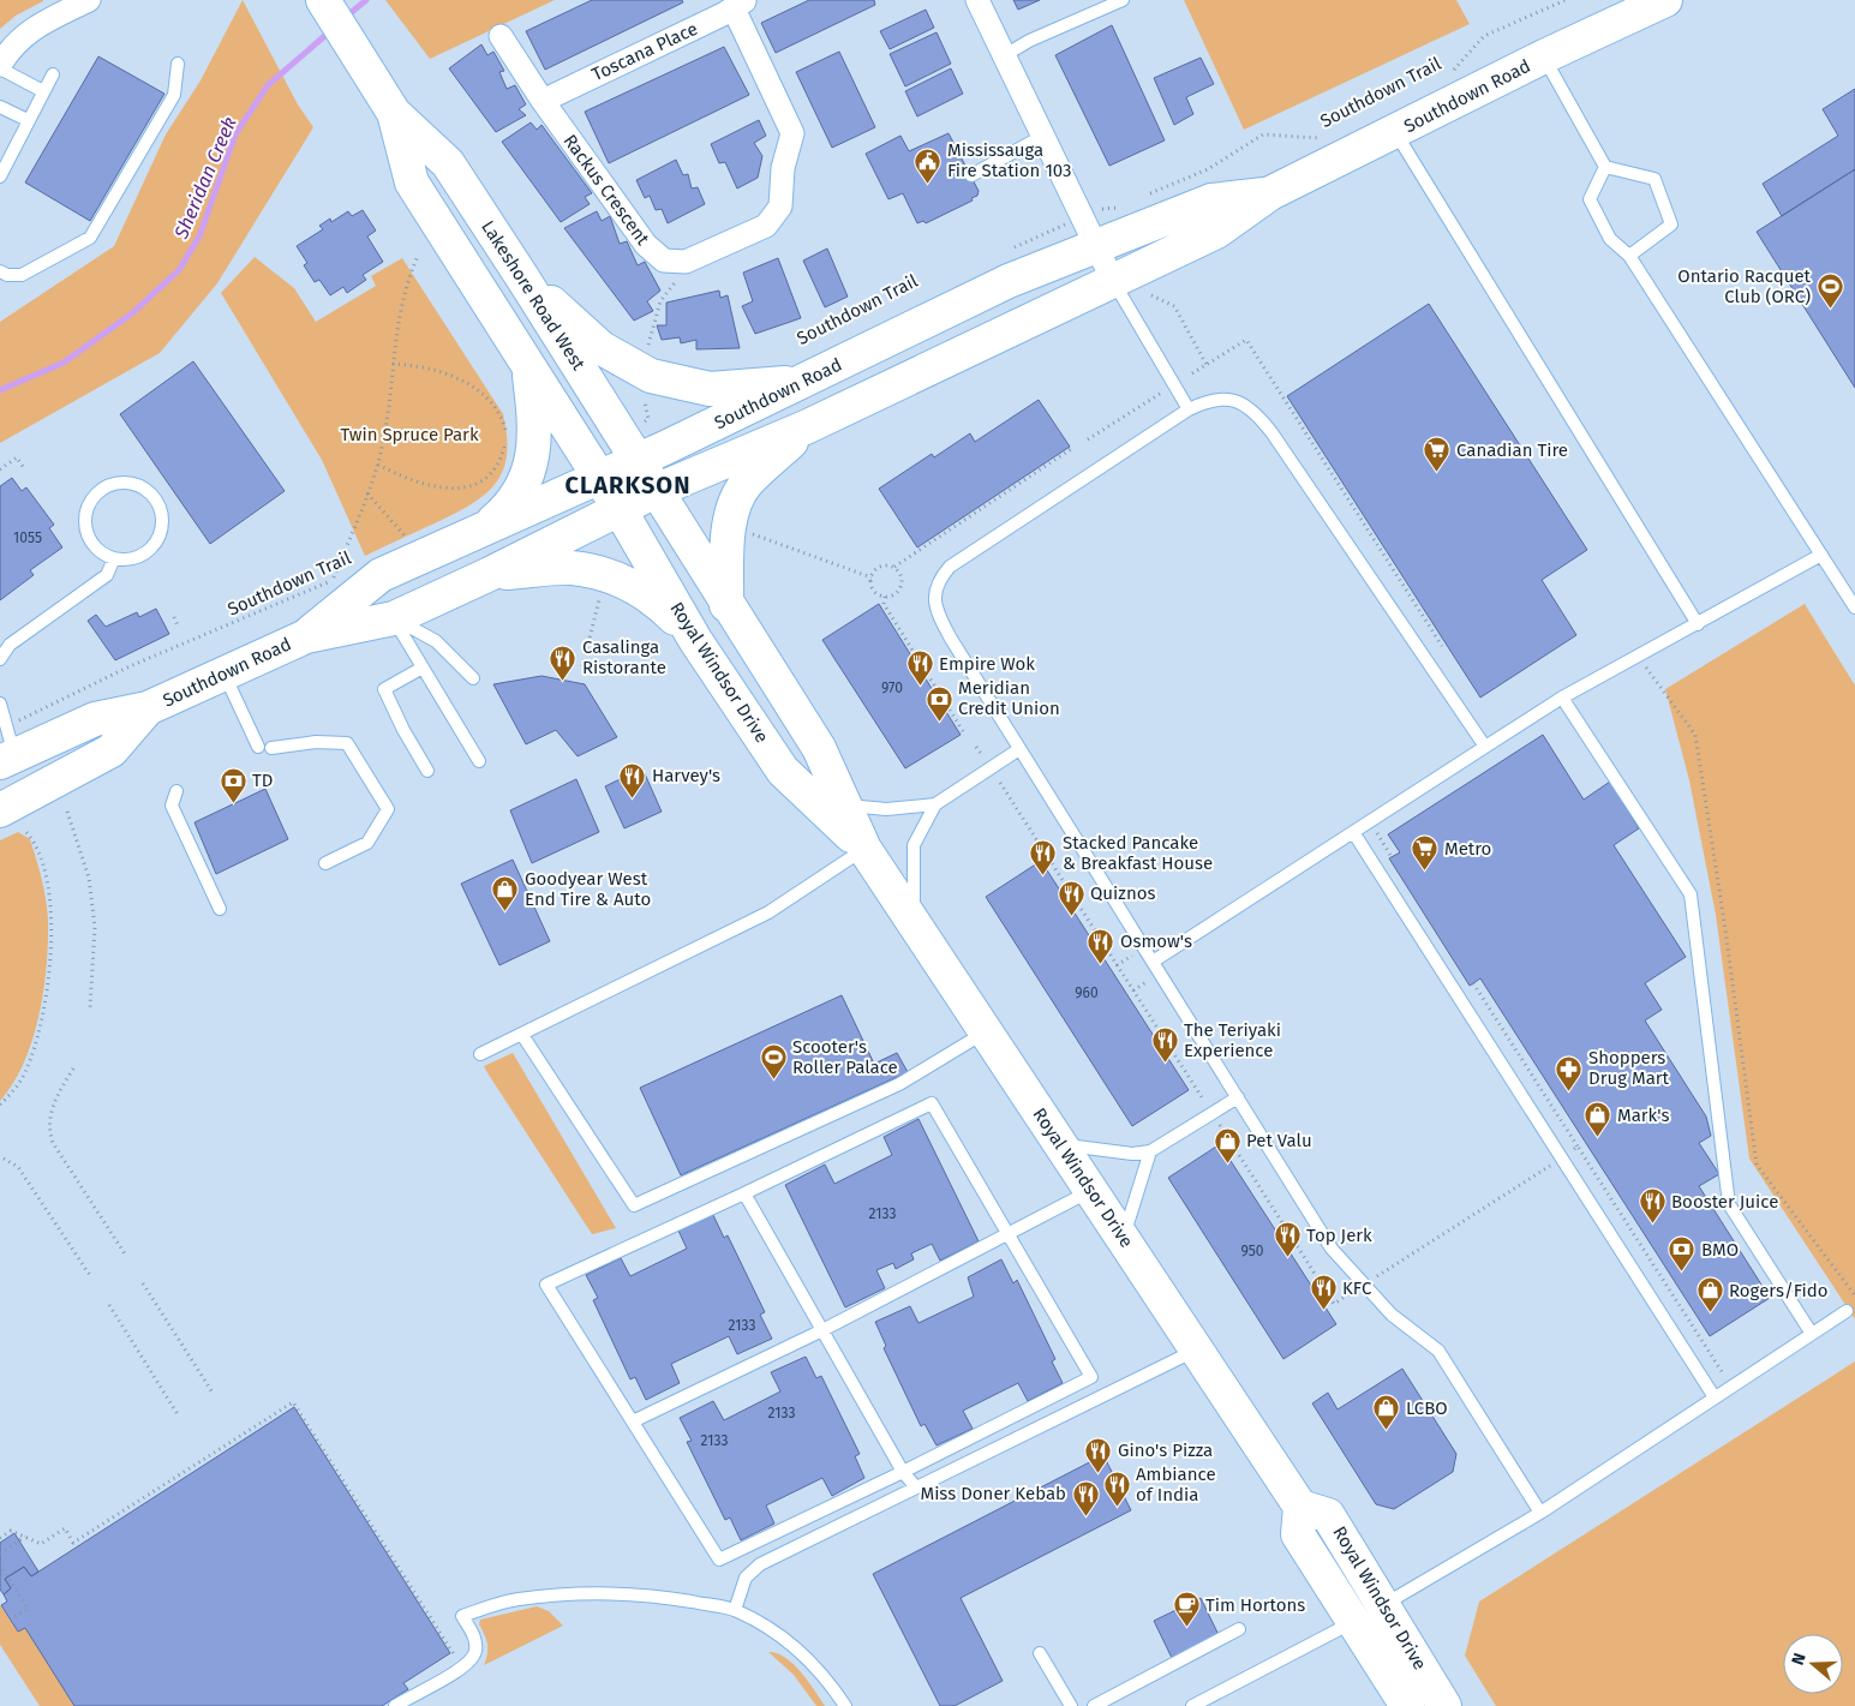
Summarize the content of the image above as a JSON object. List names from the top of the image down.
{
  "streets": {
    "main road": ["Southdown Road", "Lakeshore Road West", "Royal Windsor Drive"],
    "street": ["Toscana Place", "Rackus Crescent"],
    "path": ["Southdown Trail"]
  },
  "crossings": [
    ["Toscana Place", "Rackus Crescent"],
    ["Southdown Road", "Lakeshore Road West"],
    ["Southdown Road", "Royal Windsor Drive"],
    ["Lakeshore Road West", "Royal Windsor Drive"]
  ],
  "districts": ["CLARKSON"],
  "water": ["Sheridan Creek"],
  "parks": ["Twin Spruce Park"],
  "places": {
    "public building": ["Mississauga Fire Station 103"],
    "sports": ["Ontario Racquet Club (ORC)", "Scooter's Roller Palace"],
    "supermarket": ["Canadian Tire", "Metro"],
    "restaurant": [
      "Casalinga Ristorante",
      "Empire Wok",
      "Harvey's",
      "Stacked Pancake & Breakfast House",
      "Quiznos",
      "Osmow's",
      "The Teriyaki Experience",
      "Booster Juice",
      "Top Jerk",
      "KFC",
      "Gino's Pizza",
      "Ambiance of India",
      "Miss Doner Kebab"
    ],
    "bank": ["Meridian Credit Union", "TD", "BMO"],
    "shop": [
      "Goodyear West End Tire & Auto",
      "Mark's",
      "Pet Valu",
      "Rogers/Fido",
      "LCBO"
    ],
    "pharmacy": ["Shoppers Drug Mart"],
    "cafe": ["Tim Hortons"]
  },
  "house_numbers": [
    "1055",
    "970",
    "960",
    "2133",
    "950",
    "2133",
    "2133",
    "2133"
  ],
  "north": "left"
}
